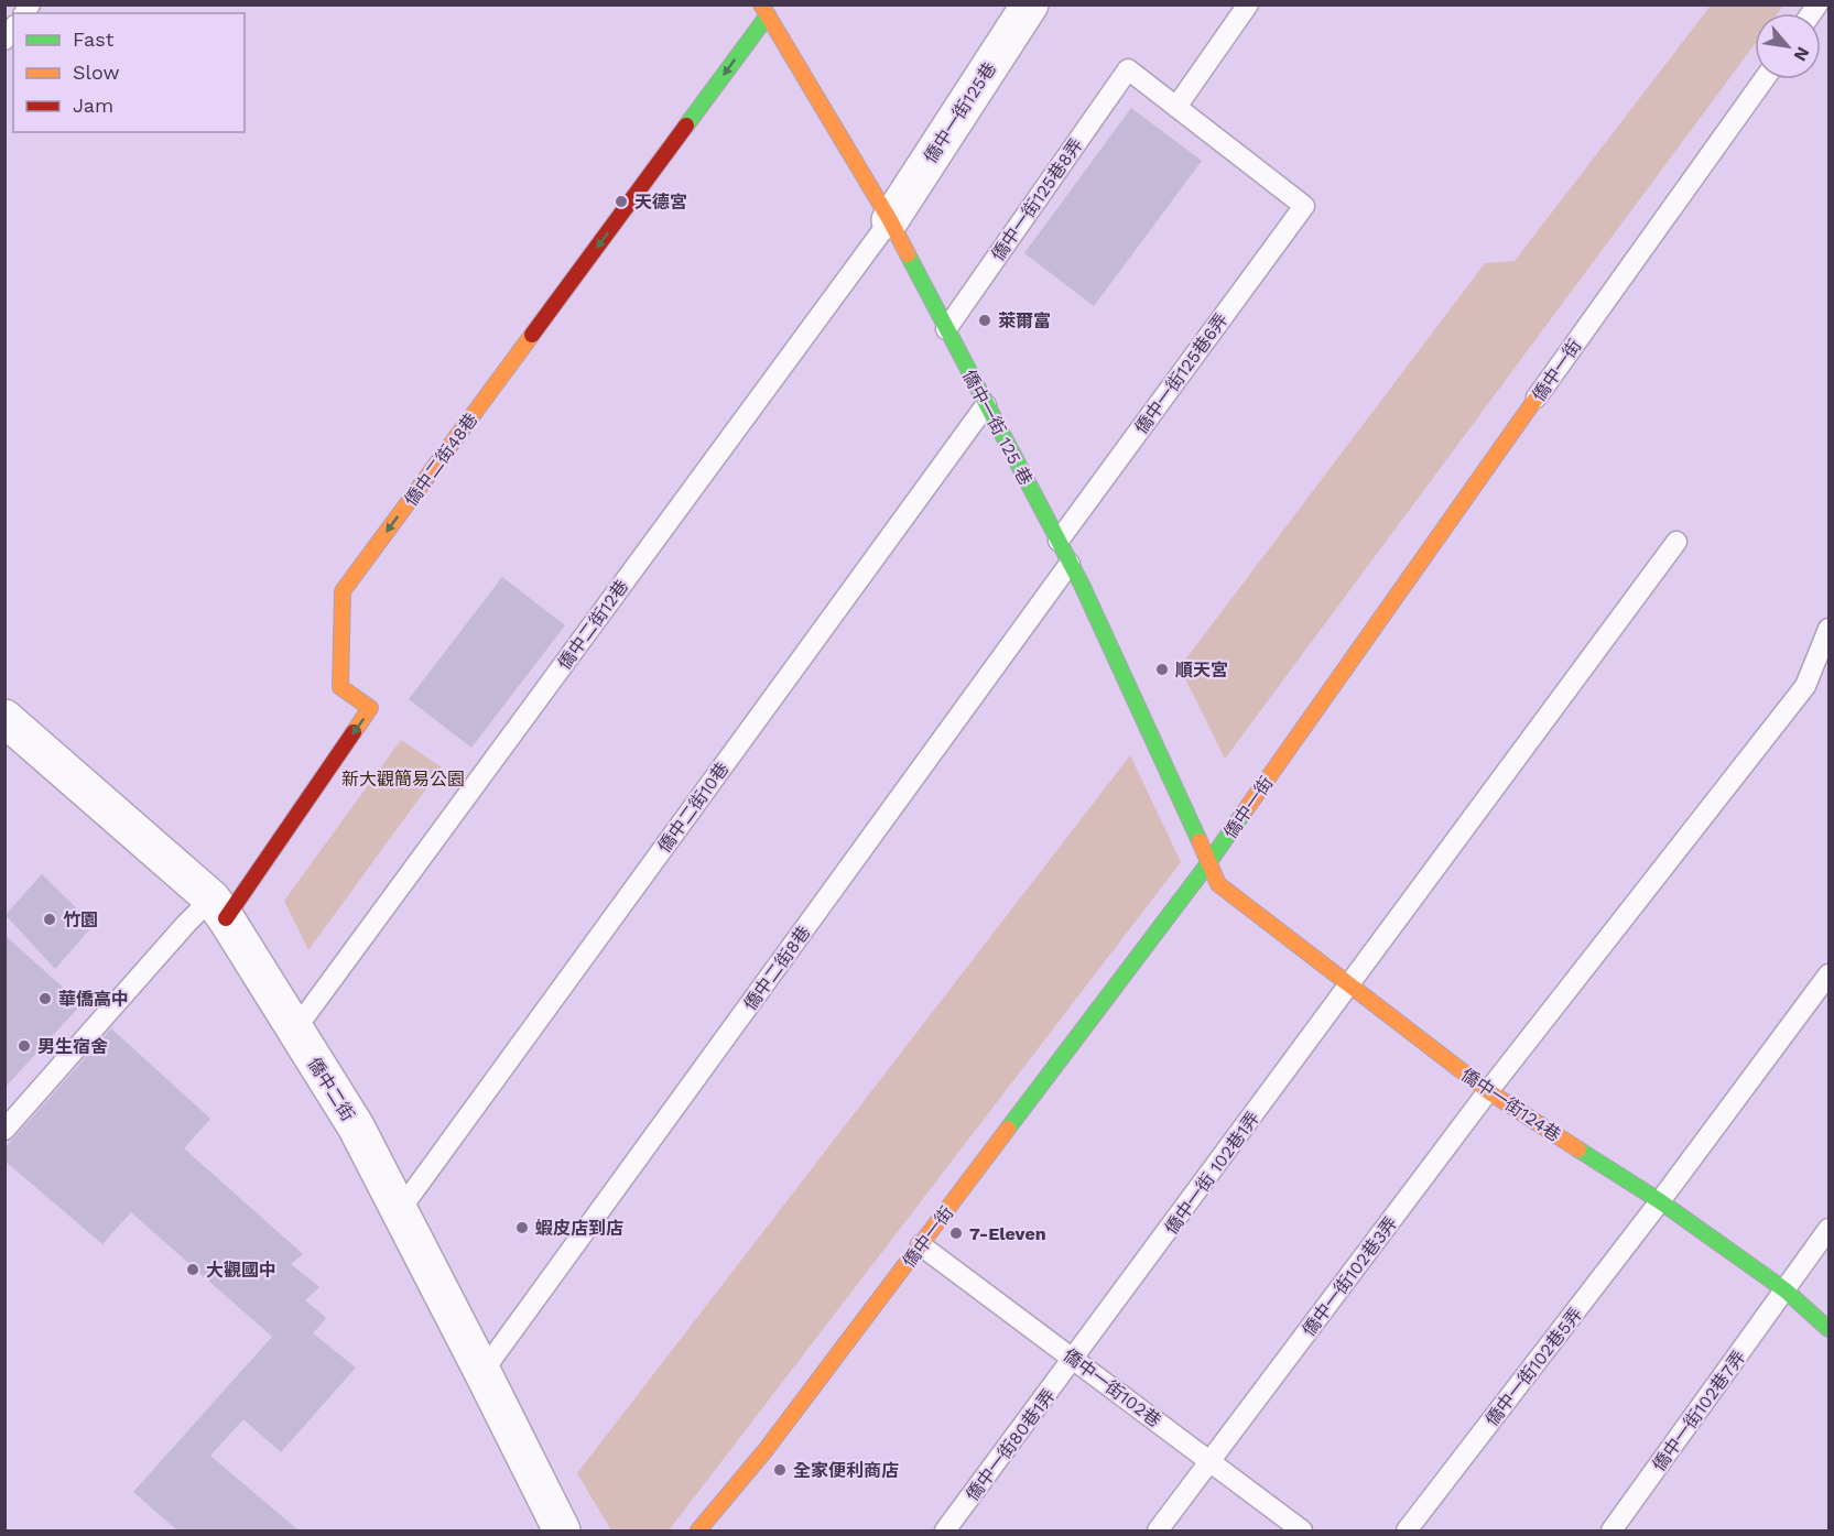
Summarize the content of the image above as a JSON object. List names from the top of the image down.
{
  "streets": {
    "street": [
      "僑中一街125巷",
      "僑中一街",
      "僑中一街 125 巷",
      "僑中二街48巷",
      "僑中二街",
      "僑中一街124巷"
    ],
    "lane": [
      "僑中一街125巷8弄",
      "僑中一街125巷6弄",
      "僑中二街12巷",
      "僑中二街10巷",
      "僑中二街8巷",
      "僑中一街 102巷1弄",
      "僑中一街102巷3弄",
      "僑中一街102巷5弄",
      "僑中一街102巷",
      "僑中一街102巷7弄",
      "僑中一街80巷1弄"
    ]
  },
  "crossings": [
    ["僑中一街125巷", "僑中一街 125 巷"],
    ["僑中一街125巷", "僑中二街12巷"],
    ["僑中一街125巷8弄", "僑中一街125巷6弄"],
    ["僑中一街125巷8弄", "僑中一街 125 巷"],
    ["僑中一街", "僑中一街 125 巷"],
    ["僑中一街", "僑中一街124巷"],
    ["僑中一街", "僑中一街102巷"],
    ["僑中一街125巷6弄", "僑中一街 125 巷"],
    ["僑中一街 125 巷", "僑中二街48巷"],
    ["僑中一街 125 巷", "僑中二街12巷"],
    ["僑中一街 125 巷", "僑中二街10巷"],
    ["僑中一街 125 巷", "僑中二街8巷"],
    ["僑中一街 125 巷", "僑中一街124巷"],
    ["僑中二街48巷", "僑中二街"],
    ["僑中二街12巷", "僑中二街"],
    ["僑中二街10巷", "僑中二街"],
    ["僑中二街8巷", "僑中二街"],
    ["僑中一街124巷", "僑中一街 102巷1弄"],
    ["僑中一街124巷", "僑中一街102巷3弄"],
    ["僑中一街124巷", "僑中一街102巷5弄"],
    ["僑中一街124巷", "僑中一街102巷7弄"],
    ["僑中一街 102巷1弄", "僑中一街102巷"],
    ["僑中一街 102巷1弄", "僑中一街80巷1弄"],
    ["僑中一街102巷3弄", "僑中一街102巷"],
    ["僑中一街102巷", "僑中一街80巷1弄"]
  ],
  "one_way": ["僑中二街48巷"],
  "parks": ["新大觀簡易公園"],
  "places": [
    "天德宮",
    "萊爾富",
    "順天宮",
    "竹園",
    "華僑高中",
    "男生宿舍",
    "蝦皮店到店",
    "7-Eleven",
    "大觀國中",
    "全家便利商店"
  ],
  "legend": ["Fast", "Slow", "Jam"],
  "north": "bottom right"
}
